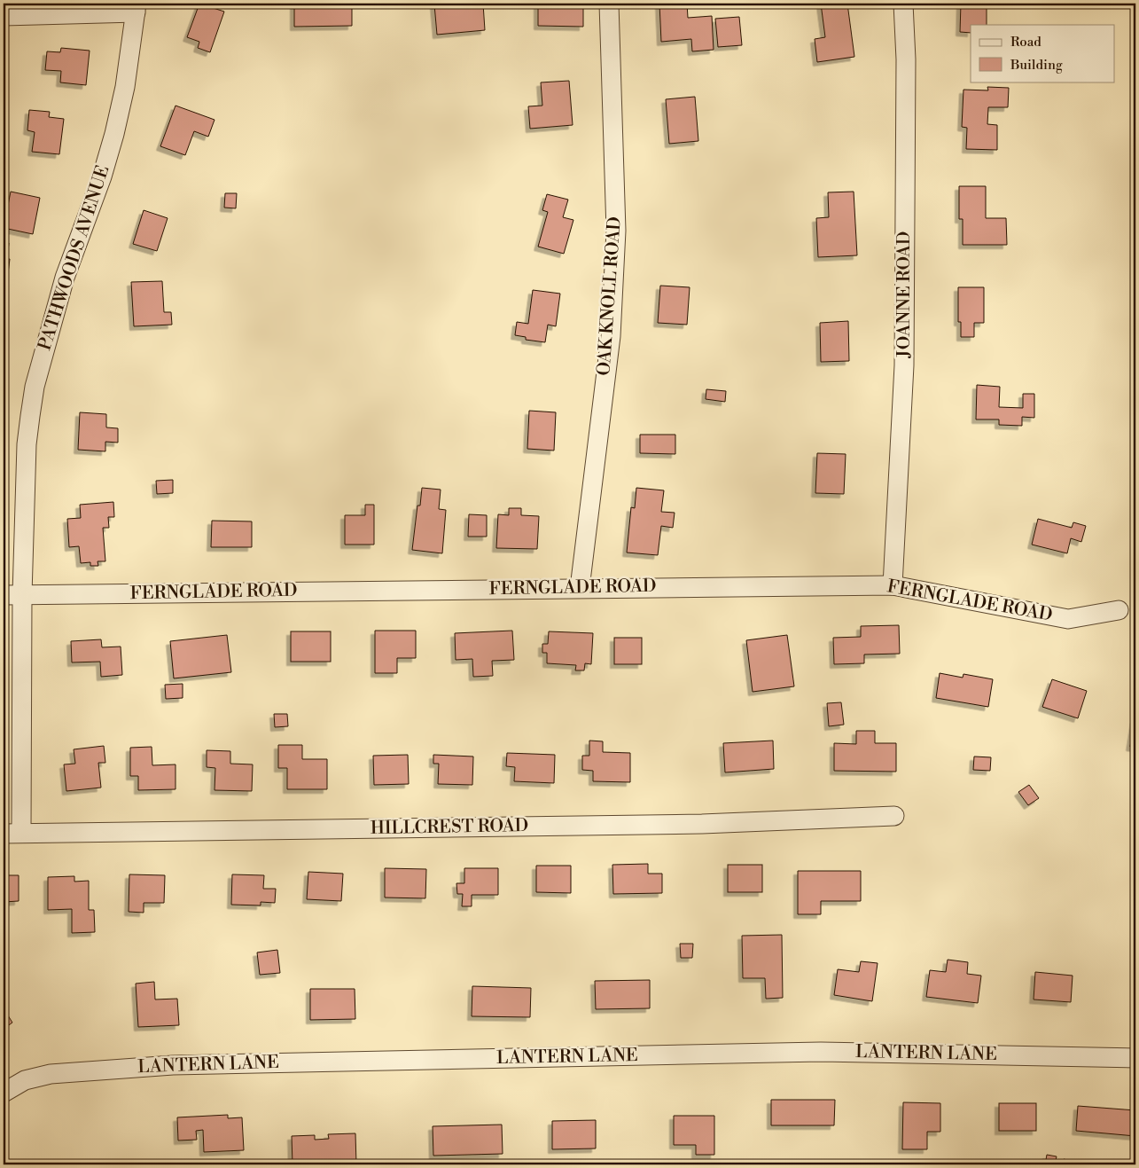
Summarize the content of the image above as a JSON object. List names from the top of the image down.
{
  "streets": {
    "street": [
      "PATHWOODS AVENUE",
      "JOANNE ROAD",
      "OAK KNOLL ROAD",
      "FERNGLADE ROAD",
      "HILLCREST ROAD",
      "LANTERN LANE"
    ]
  },
  "crossings": [
    ["PATHWOODS AVENUE", "FERNGLADE ROAD"],
    ["PATHWOODS AVENUE", "HILLCREST ROAD"],
    ["JOANNE ROAD", "FERNGLADE ROAD"],
    ["OAK KNOLL ROAD", "FERNGLADE ROAD"]
  ],
  "legend": ["Road", "Building"]
}
